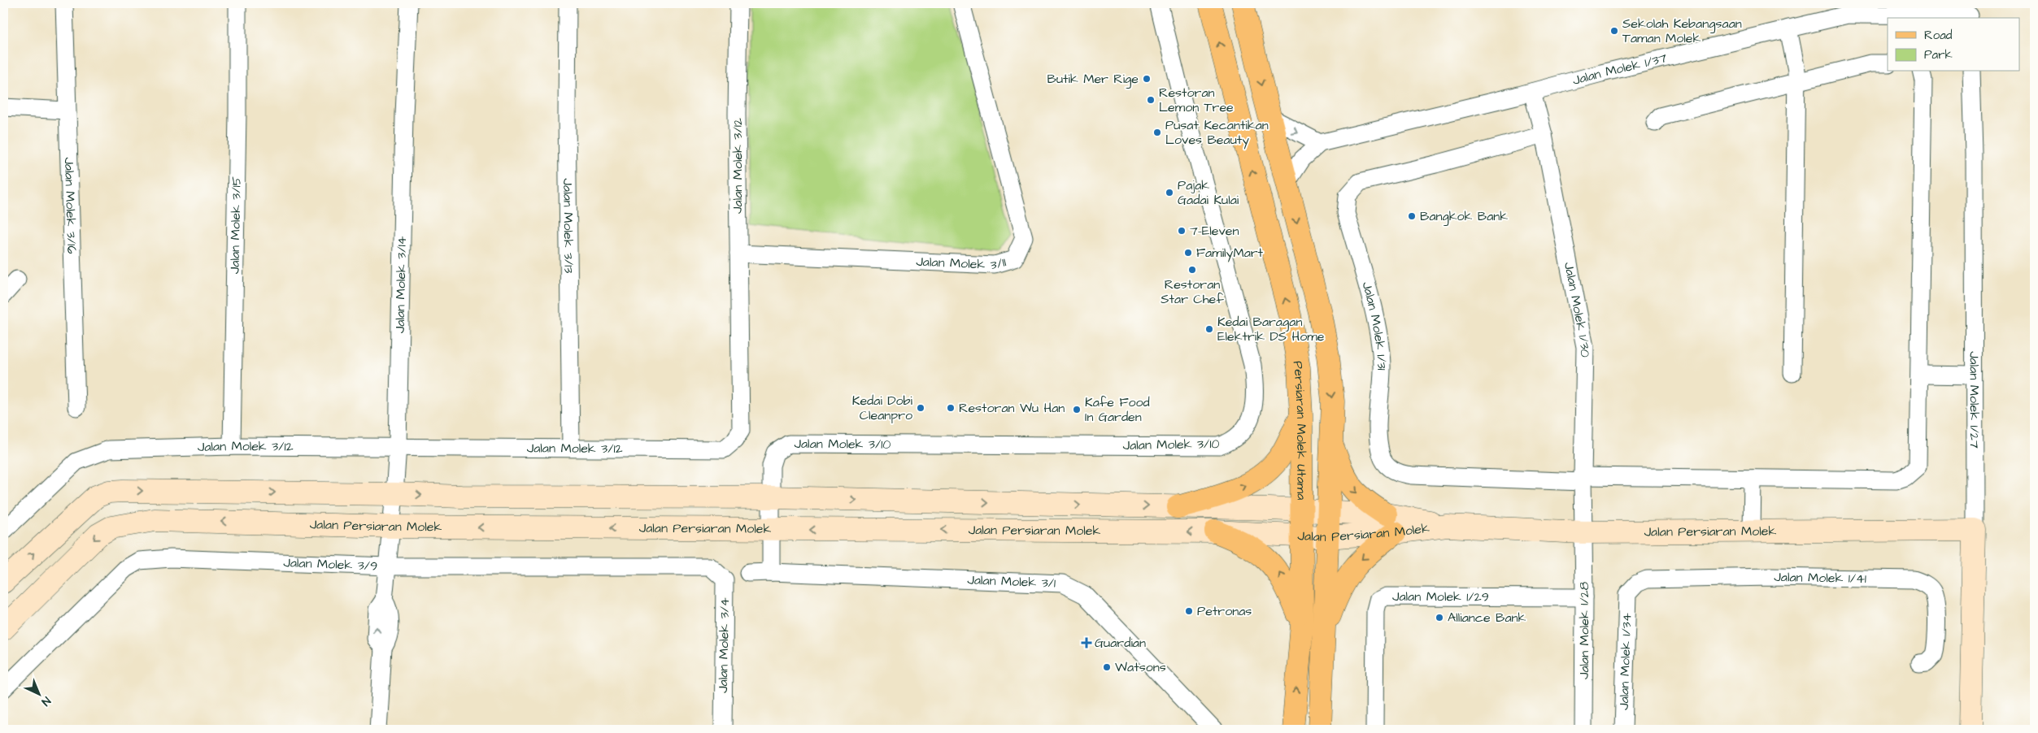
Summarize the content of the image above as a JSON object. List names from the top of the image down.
{
  "streets": {
    "main road": ["Jalan Molek 1/27", "Persiaran Molek Utama", "Jalan Persiaran Molek"],
    "street": [
      "Jalan Molek 1/37",
      "Jalan Molek 3/12",
      "Jalan Molek 3/16",
      "Jalan Molek 3/15",
      "Jalan Molek 3/13",
      "Jalan Molek 3/11",
      "Jalan Molek 3/14",
      "Jalan Molek 1/30",
      "Jalan Molek 1/31",
      "Jalan Molek 3/10",
      "Jalan Molek 3/9",
      "Jalan Molek 1/41",
      "Jalan Molek 3/1",
      "Jalan Molek 1/29",
      "Jalan Molek 1/28",
      "Jalan Molek 3/4",
      "Jalan Molek 1/34"
    ]
  },
  "crossings": [
    ["Jalan Molek 1/37", "Jalan Molek 1/30"],
    ["Jalan Molek 1/37", "Persiaran Molek Utama"],
    ["Jalan Molek 3/12", "Jalan Molek 3/15"],
    ["Jalan Molek 3/12", "Jalan Molek 3/13"],
    ["Jalan Molek 3/12", "Jalan Molek 3/11"],
    ["Jalan Molek 3/12", "Jalan Molek 3/14"],
    ["Jalan Molek 3/14", "Jalan Persiaran Molek"],
    ["Jalan Molek 3/14", "Jalan Molek 3/9"],
    ["Jalan Molek 1/30", "Jalan Molek 1/31"],
    ["Jalan Molek 1/30", "Jalan Persiaran Molek"],
    ["Jalan Molek 1/30", "Jalan Molek 1/28"],
    ["Jalan Molek 1/27", "Jalan Persiaran Molek"],
    ["Persiaran Molek Utama", "Jalan Persiaran Molek"],
    ["Jalan Molek 3/10", "Jalan Persiaran Molek"],
    ["Jalan Molek 3/10", "Jalan Molek 3/1"],
    ["Jalan Persiaran Molek", "Jalan Molek 1/28"],
    ["Jalan Molek 3/9", "Jalan Molek 3/4"],
    ["Jalan Molek 1/41", "Jalan Molek 1/34"],
    ["Jalan Molek 1/29", "Jalan Molek 1/28"]
  ],
  "places": {
    "other": [
      "Sekolah Kebangsaan Taman Molek",
      "Butik Mer Rige",
      "Restoran Lemon Tree",
      "Pusat Kecantikan Loves Beauty",
      "Pajak Gadai Kulai",
      "Bangkok Bank",
      "7-Eleven",
      "FamilyMart",
      "Restoran Star Chef",
      "Kedai Baragan Elektrik DS Home",
      "Kedai Dobi Cleanpro",
      "Restoran Wu Han",
      "Kafe Food In Garden",
      "Petronas",
      "Alliance Bank",
      "Watsons"
    ],
    "health": ["Guardian"]
  },
  "legend": ["Road", "Park"],
  "north": "bottom right"
}
